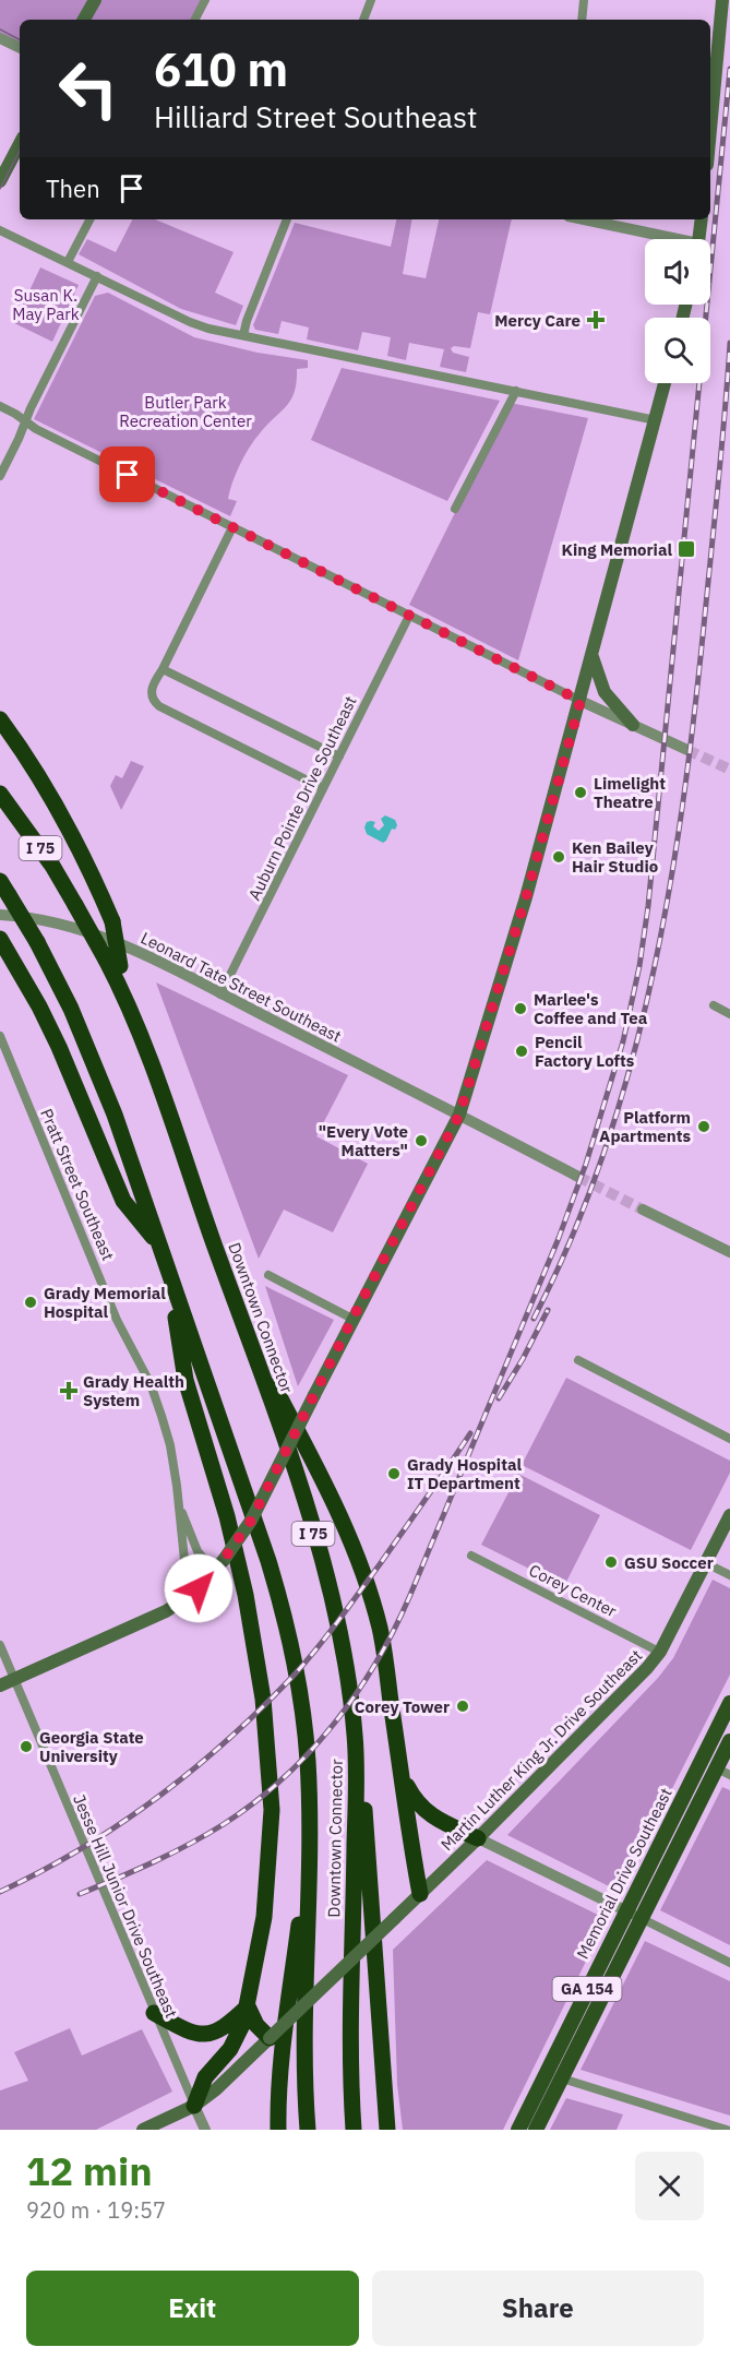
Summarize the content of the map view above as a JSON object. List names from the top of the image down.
{
  "streets": {
    "highway": ["I 75", "Downtown Connector"],
    "main road": ["Martin Luther King Jr. Drive Southeast", "Memorial Drive Southeast", "GA 154"],
    "street": [
      "Auburn Pointe Drive Southeast",
      "Leonard Tate Street Southeast",
      "Pratt Street Southeast",
      "Corey Center",
      "Jesse Hill Junior Drive Southeast"
    ]
  },
  "crossings": [
    ["Auburn Pointe Drive Southeast", "Leonard Tate Street Southeast"],
    ["Corey Center", "Martin Luther King Jr. Drive Southeast"]
  ],
  "parks": ["Susan K. May Park", "Butler Park Recreation Center"],
  "places": {
    "health": ["Mercy Care", "Grady Health System"],
    "transit": ["King Memorial"],
    "other": [
      "Limelight Theatre",
      "Ken Bailey Hair Studio",
      "Marlee's Coffee and Tea",
      "Pencil Factory Lofts",
      "Platform Apartments",
      "\"Every Vote Matters\"",
      "Grady Memorial Hospital",
      "Grady Hospital IT Department",
      "GSU Soccer",
      "Corey Tower",
      "Georgia State University"
    ]
  },
  "page": {
    "turn": ["610 m", "Hilliard Street Southeast"],
    "then": "Then",
    "heading": ["12 min", "920 m · 19:57"],
    "buttons": ["Exit", "Share"]
  }
}
